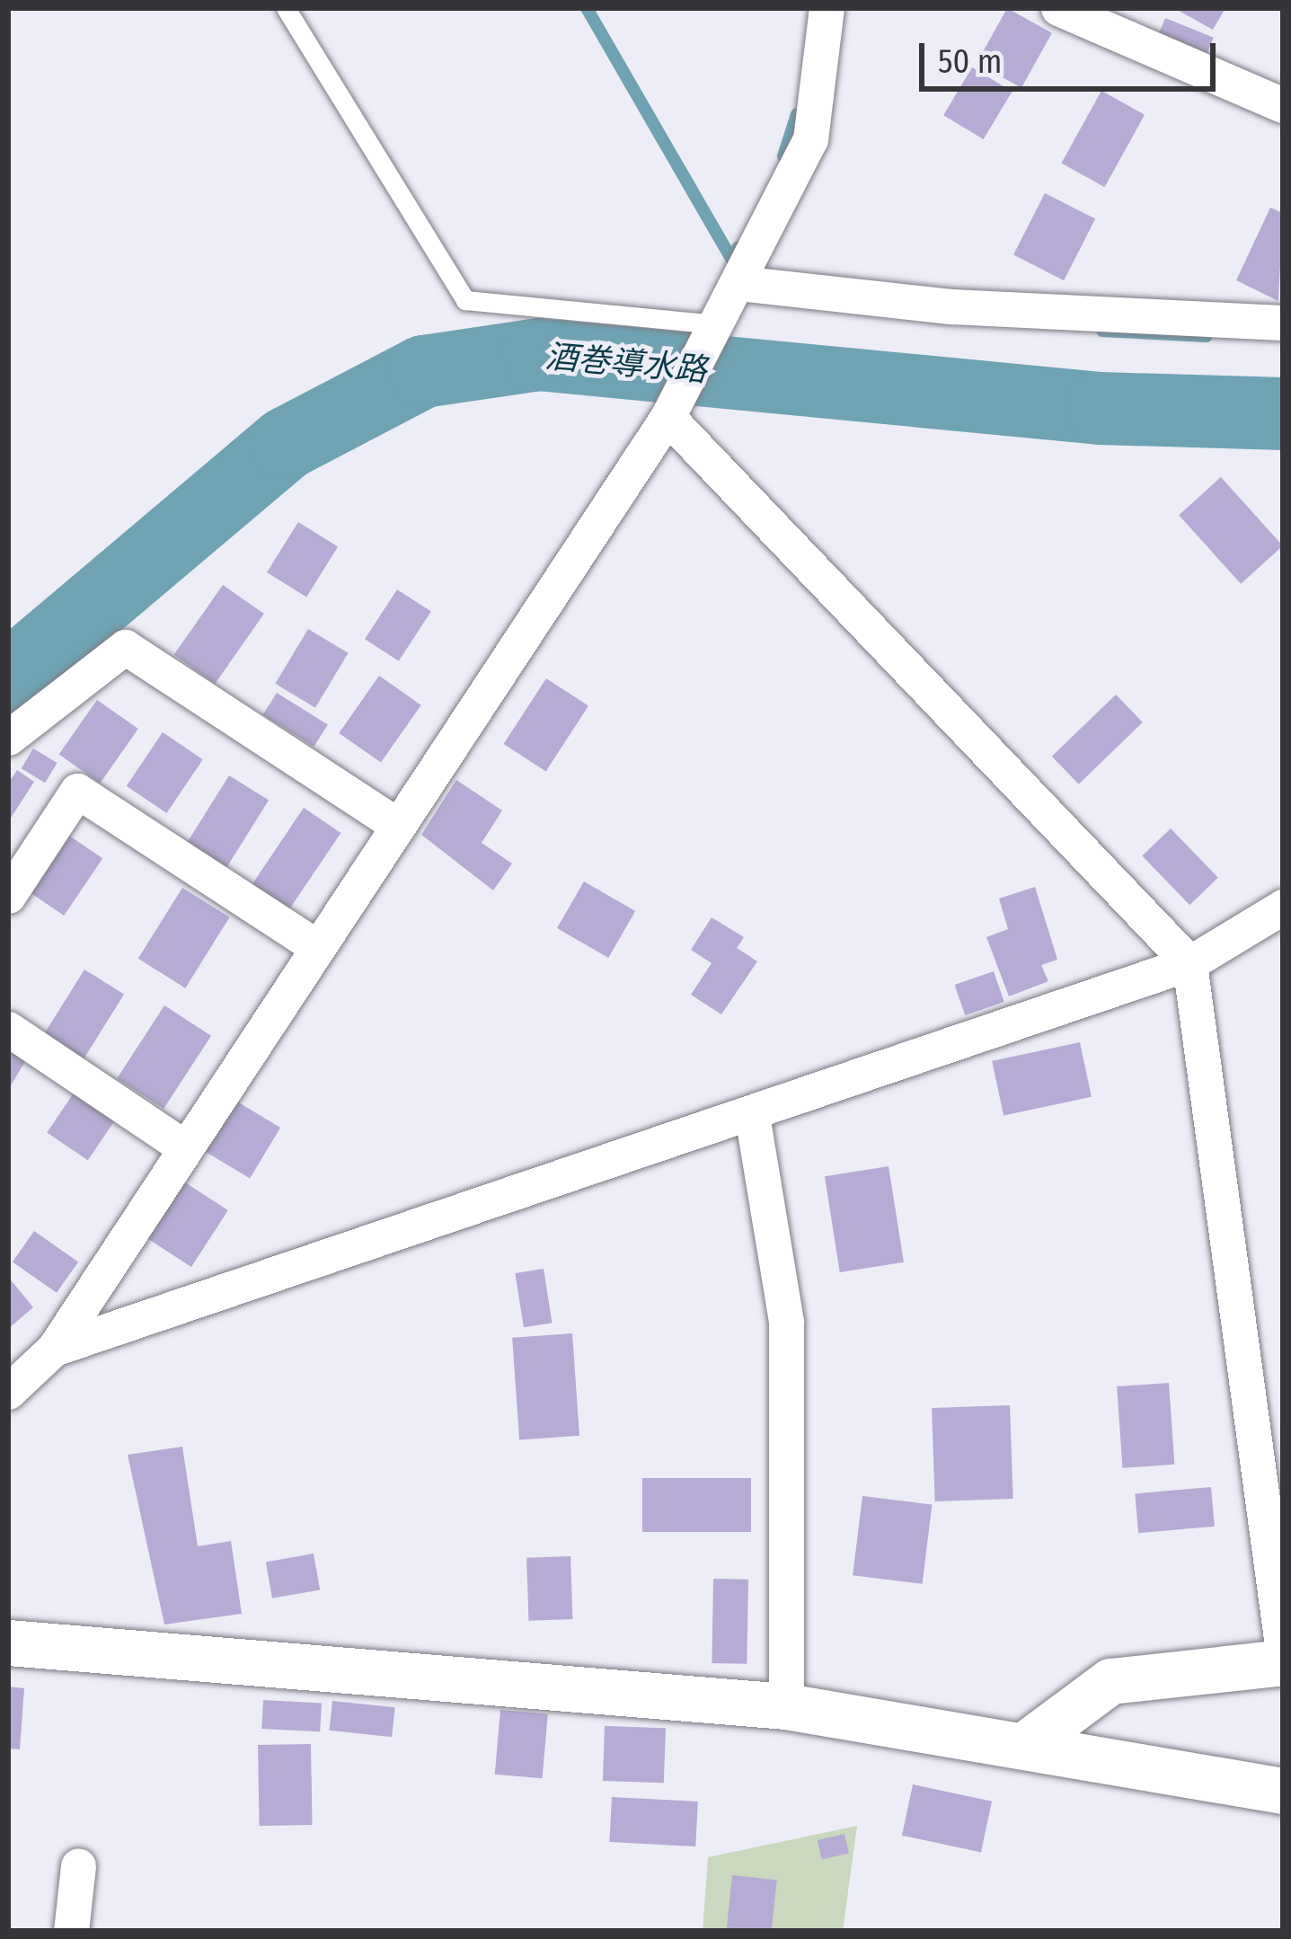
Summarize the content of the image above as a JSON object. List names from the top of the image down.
{
  "water": ["酒巻導水路"],
  "scale_bar": "50 m"
}
